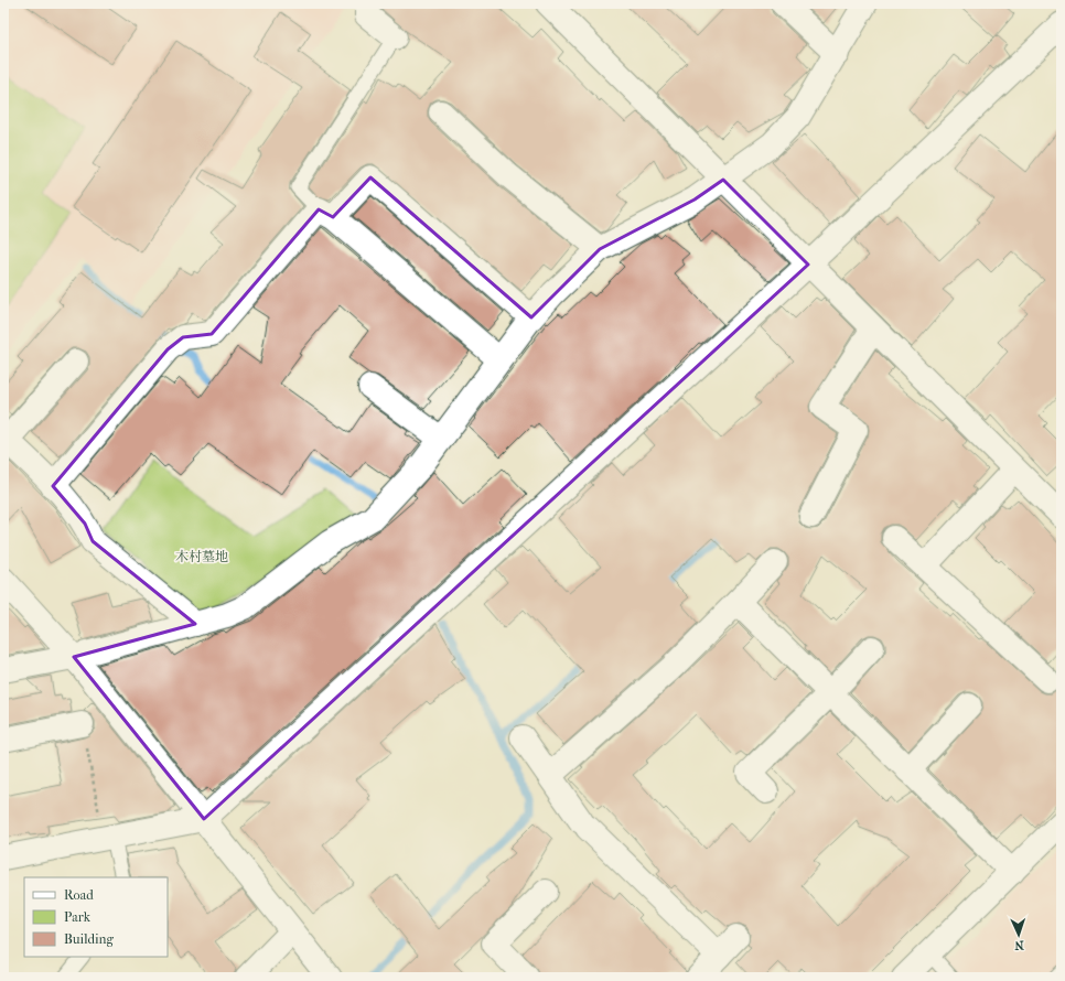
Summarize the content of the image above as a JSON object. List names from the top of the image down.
{
  "parks": ["木村墓地"],
  "legend": ["Road", "Park", "Building"],
  "north": "bottom"
}
